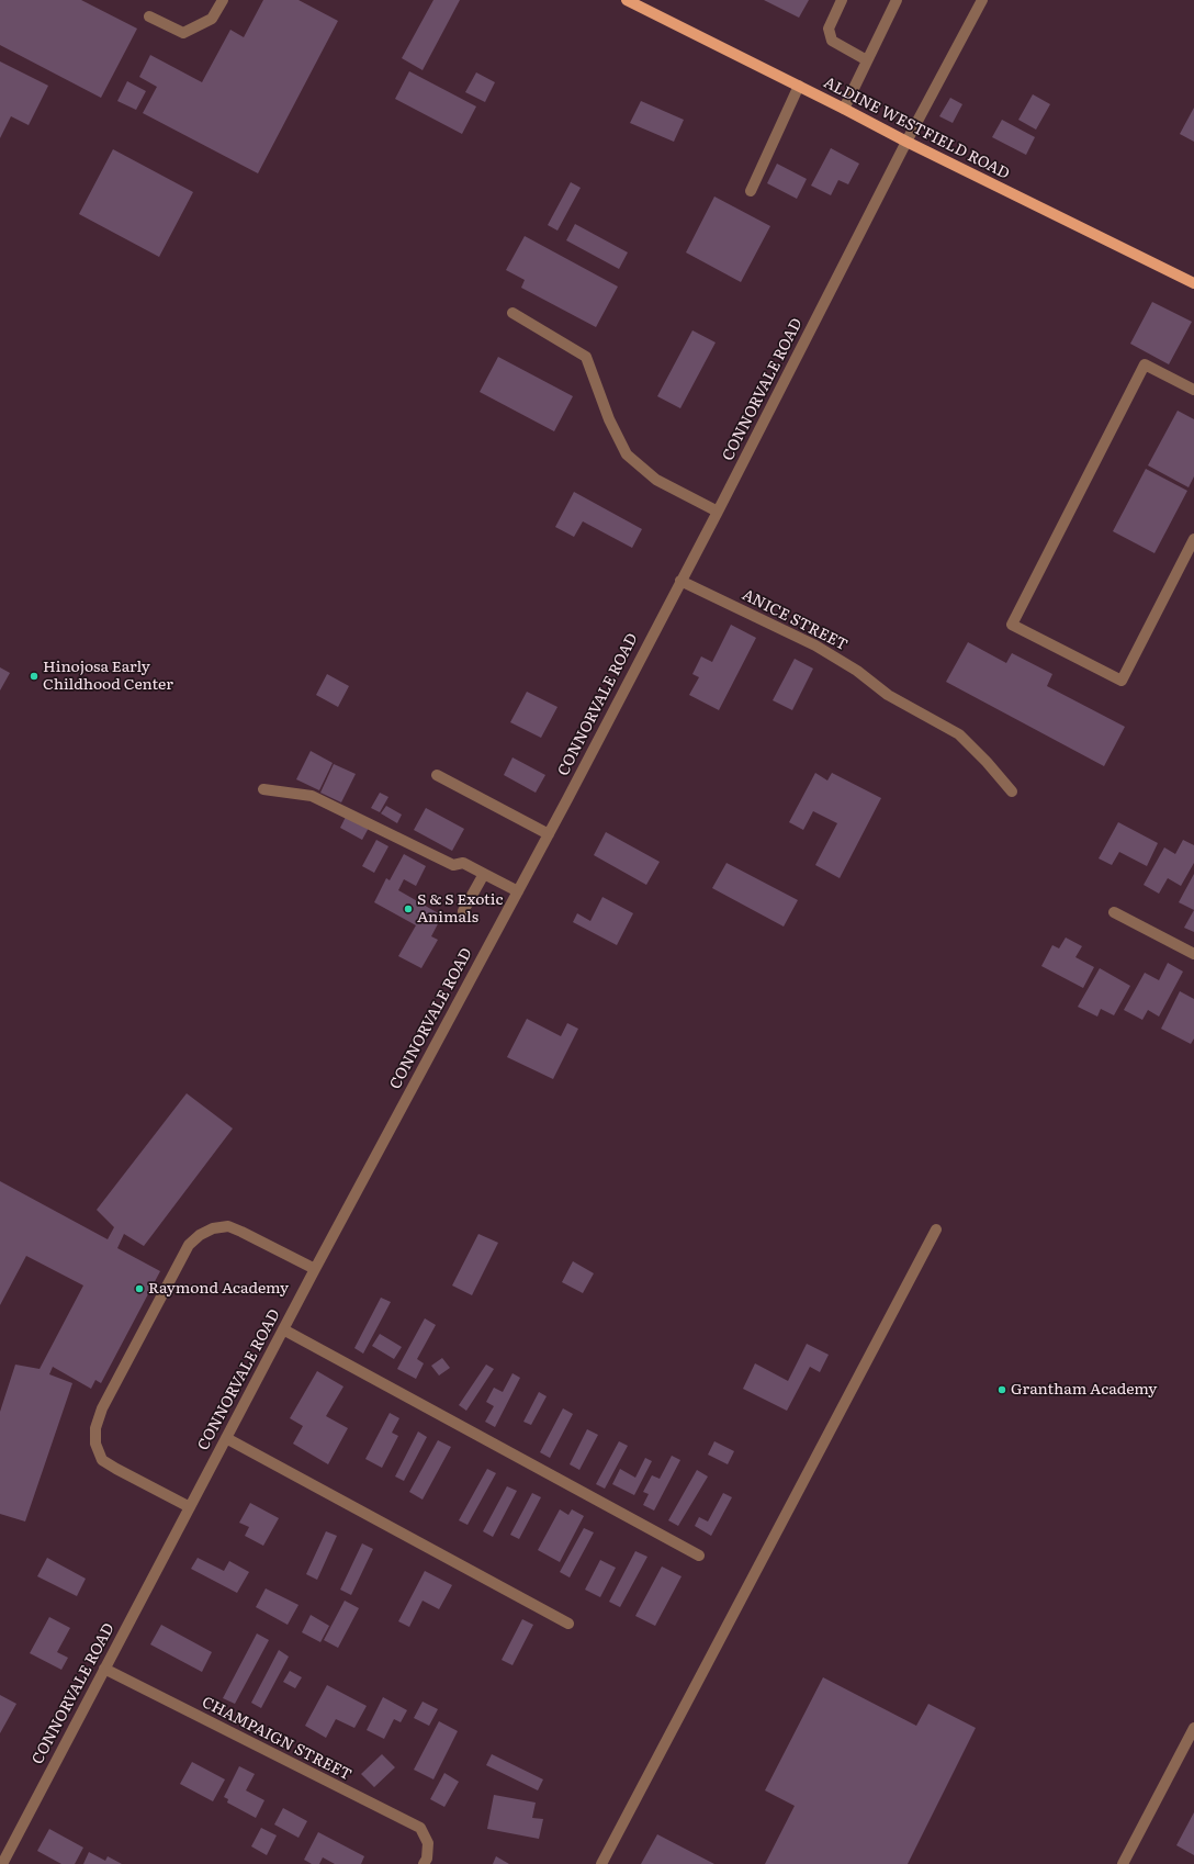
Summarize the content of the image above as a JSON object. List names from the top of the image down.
{
  "streets": {
    "main road": ["ALDINE WESTFIELD ROAD"],
    "street": ["CONNORVALE ROAD", "ANICE STREET", "CHAMPAIGN STREET"]
  },
  "crossings": [
    ["ALDINE WESTFIELD ROAD", "CONNORVALE ROAD"],
    ["CONNORVALE ROAD", "ANICE STREET"],
    ["CONNORVALE ROAD", "CHAMPAIGN STREET"]
  ],
  "places": [
    "Hinojosa Early Childhood Center",
    "S & S Exotic Animals",
    "Raymond Academy",
    "Grantham Academy"
  ]
}
